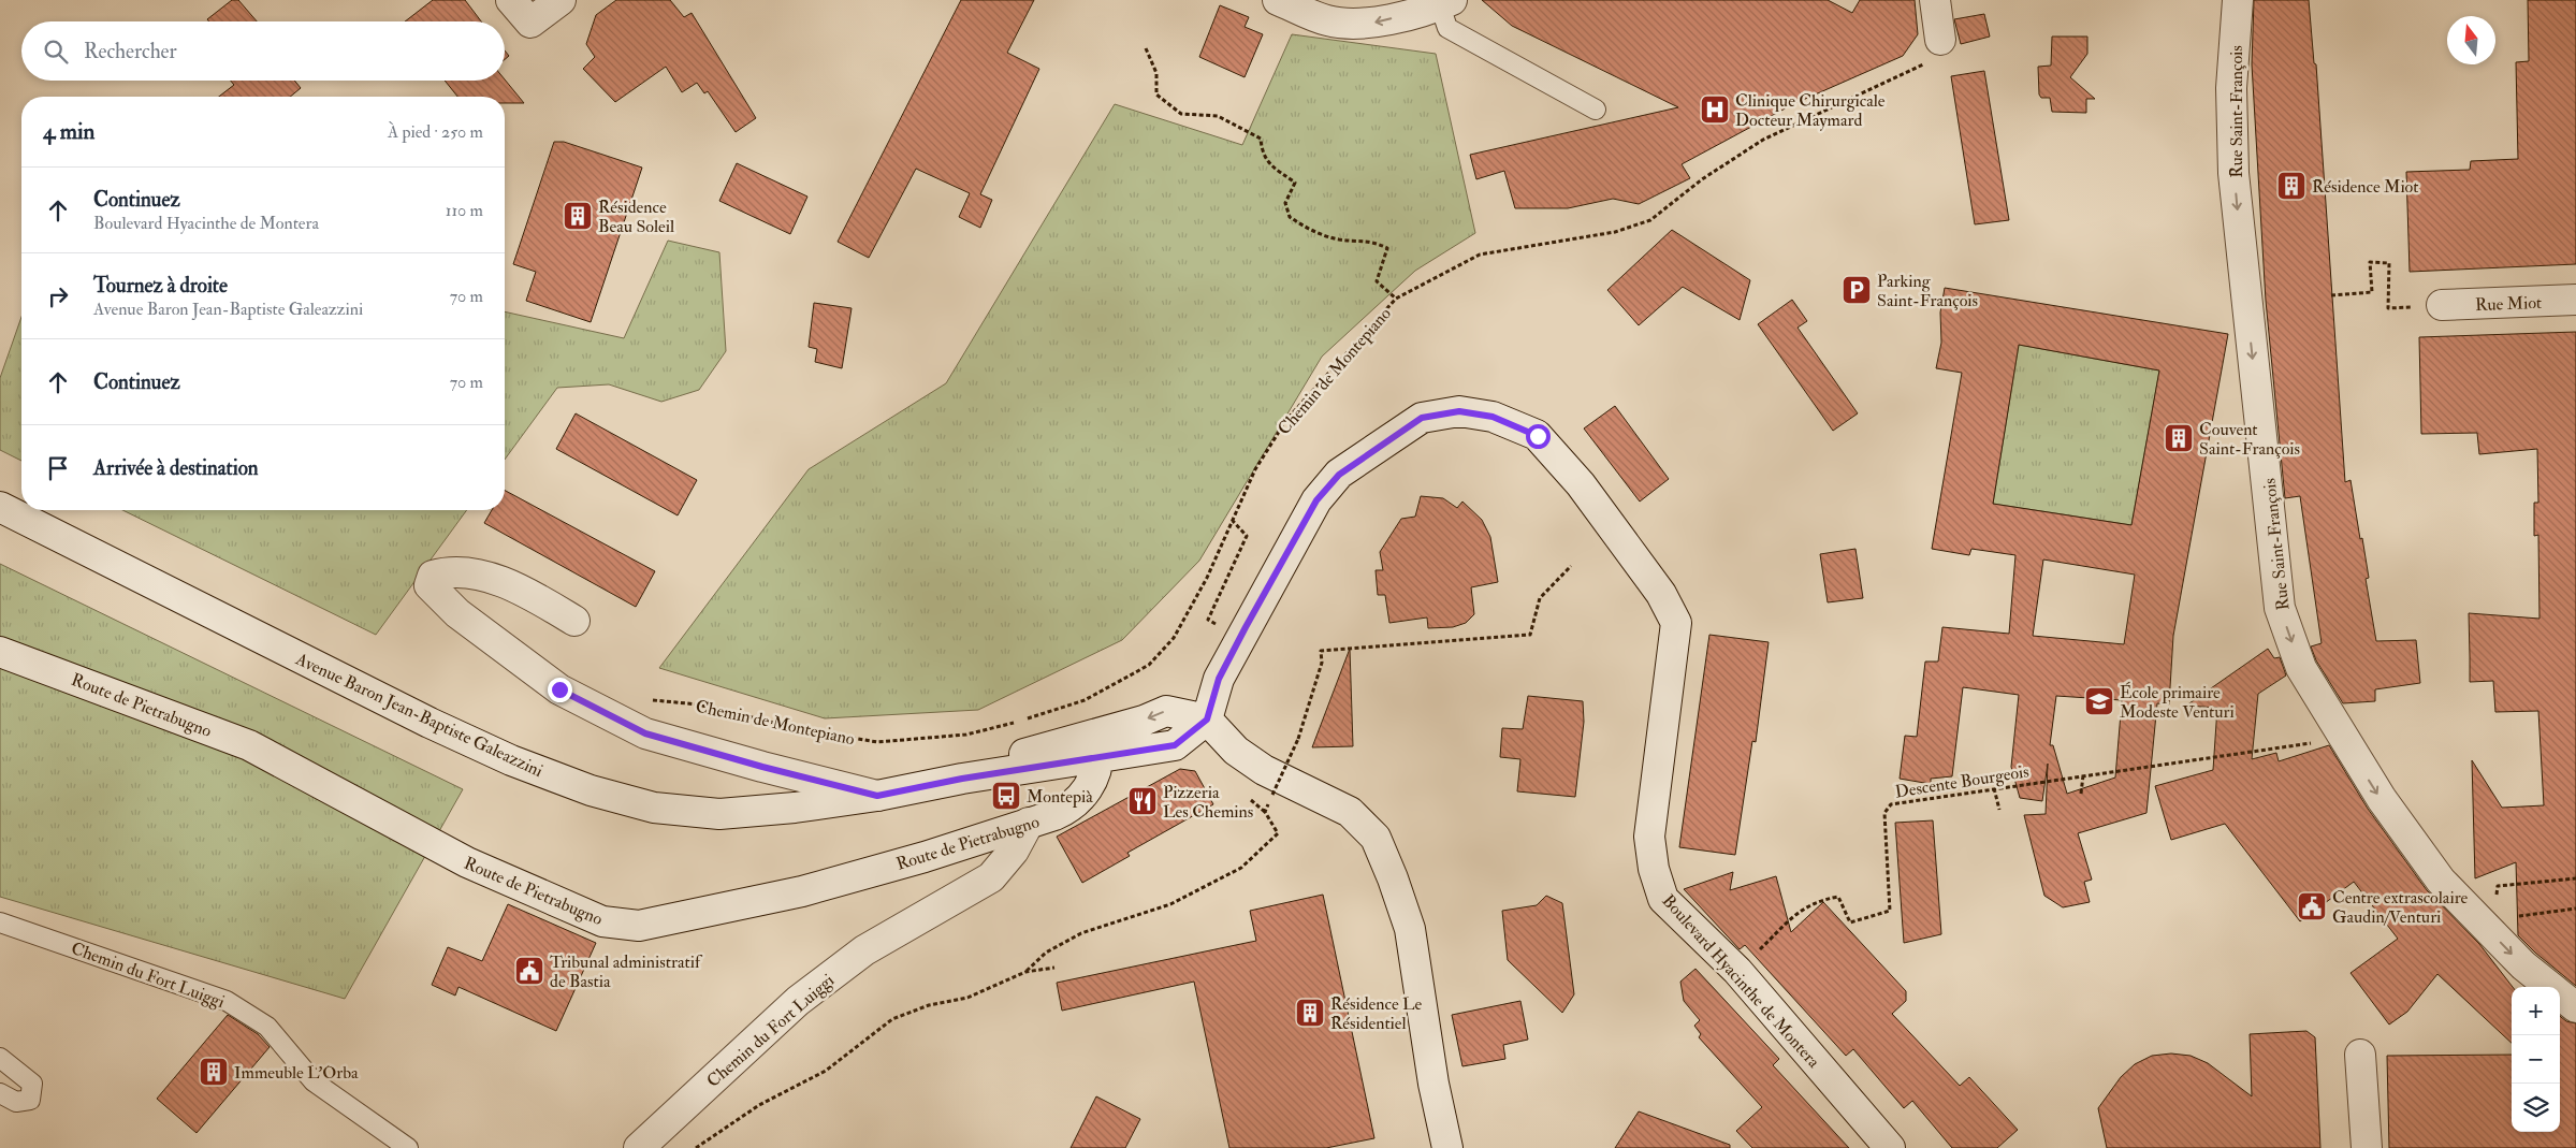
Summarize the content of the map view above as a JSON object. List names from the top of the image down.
{
  "streets": {
    "main road": [
      "Rue Saint-François",
      "Rue Miot",
      "Route de Pietrabugno",
      "Avenue Baron Jean-Baptiste Galeazzini",
      "Chemin du Fort Luiggi",
      "Boulevard Hyacinthe de Montera"
    ],
    "path": ["Chemin de Montepiano", "Descente Bourgeois"]
  },
  "crossings": [
    ["Rue Saint-François", "Descente Bourgeois"],
    ["Route de Pietrabugno", "Avenue Baron Jean-Baptiste Galeazzini"],
    ["Route de Pietrabugno", "Chemin du Fort Luiggi"],
    ["Avenue Baron Jean-Baptiste Galeazzini", "Boulevard Hyacinthe de Montera"],
    ["Descente Bourgeois", "Boulevard Hyacinthe de Montera"]
  ],
  "one_way": ["Rue Saint-François"],
  "places": {
    "hospital": ["Clinique Chirurgicale Docteur Maymard"],
    "building": [
      "Résidence Miot",
      "Résidence Beau Soleil",
      "Couvent Saint-François",
      "Résidence Le Résidentiel",
      "Immeuble L'Orba"
    ],
    "parking": ["Parking Saint-François"],
    "school or university": ["École primaire Modeste Venturi"],
    "bus stop": ["Montepià"],
    "restaurant": ["Pizzeria Les Chemins"],
    "public building": ["Centre extrascolaire Gaudin/Venturi", "Tribunal administratif de Bastia"]
  },
  "north": "top",
  "page": {
    "search": "Rechercher",
    "heading": ["4 min", "À pied · 250 m"],
    "list": [
      ["Continuez", "Boulevard Hyacinthe de Montera", "110 m"],
      ["Tournez à droite", "Avenue Baron Jean-Baptiste Galeazzini", "70 m"],
      ["Continuez", "70 m"],
      "Arrivée à destination"
    ],
    "map_buttons": ["+", "−"]
  }
}
